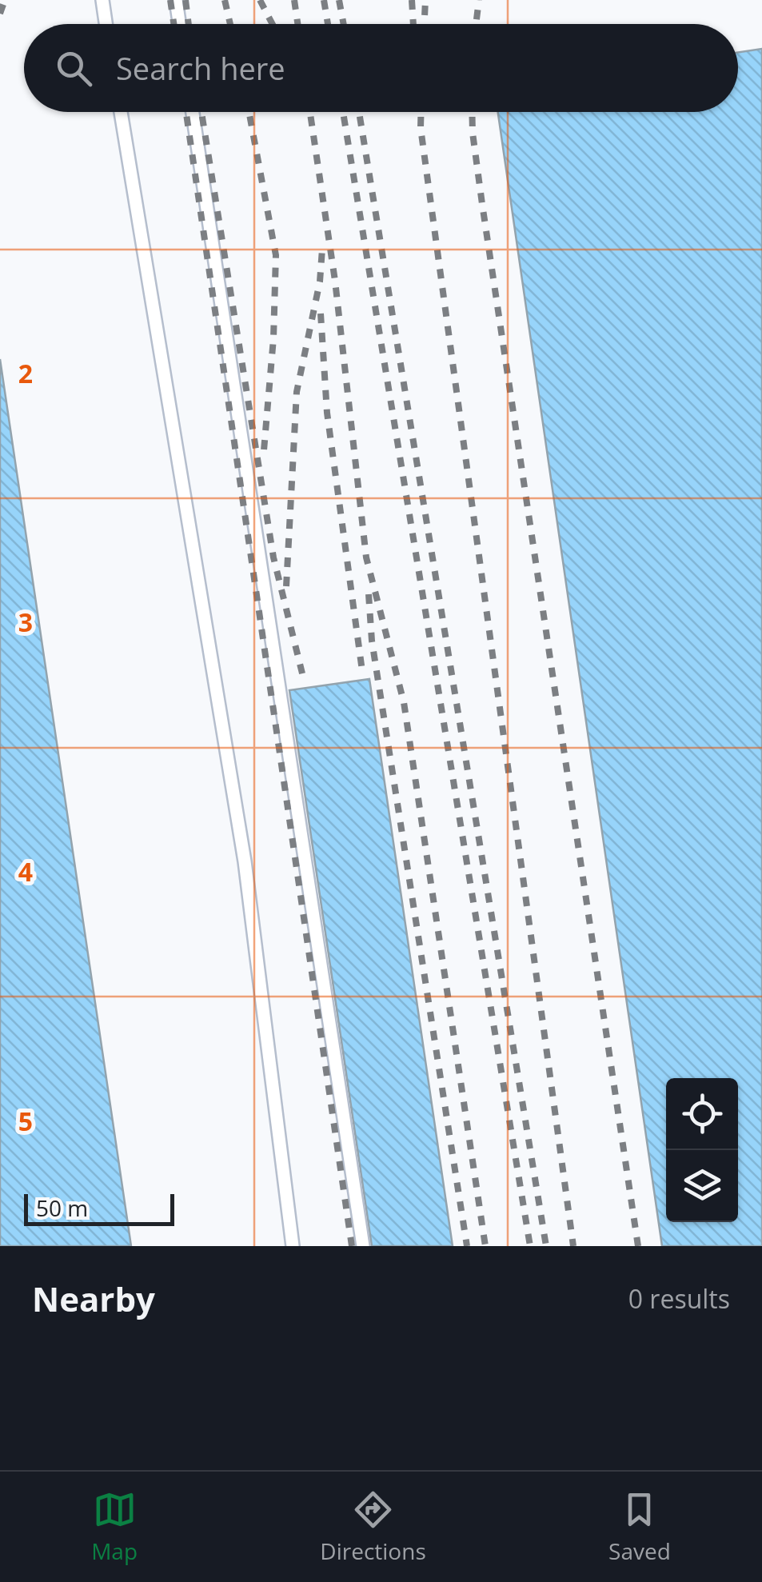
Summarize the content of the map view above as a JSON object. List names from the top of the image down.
{
  "scale_bar": "50 m",
  "page": {
    "search": "Search here",
    "scale": "50 m",
    "heading": ["Nearby", "0 results"],
    "nav": ["Map", "Directions", "Saved"]
  },
  "grid": {
    "rows": [
      "2",
      "3",
      "4",
      "5"
    ]
  }
}
